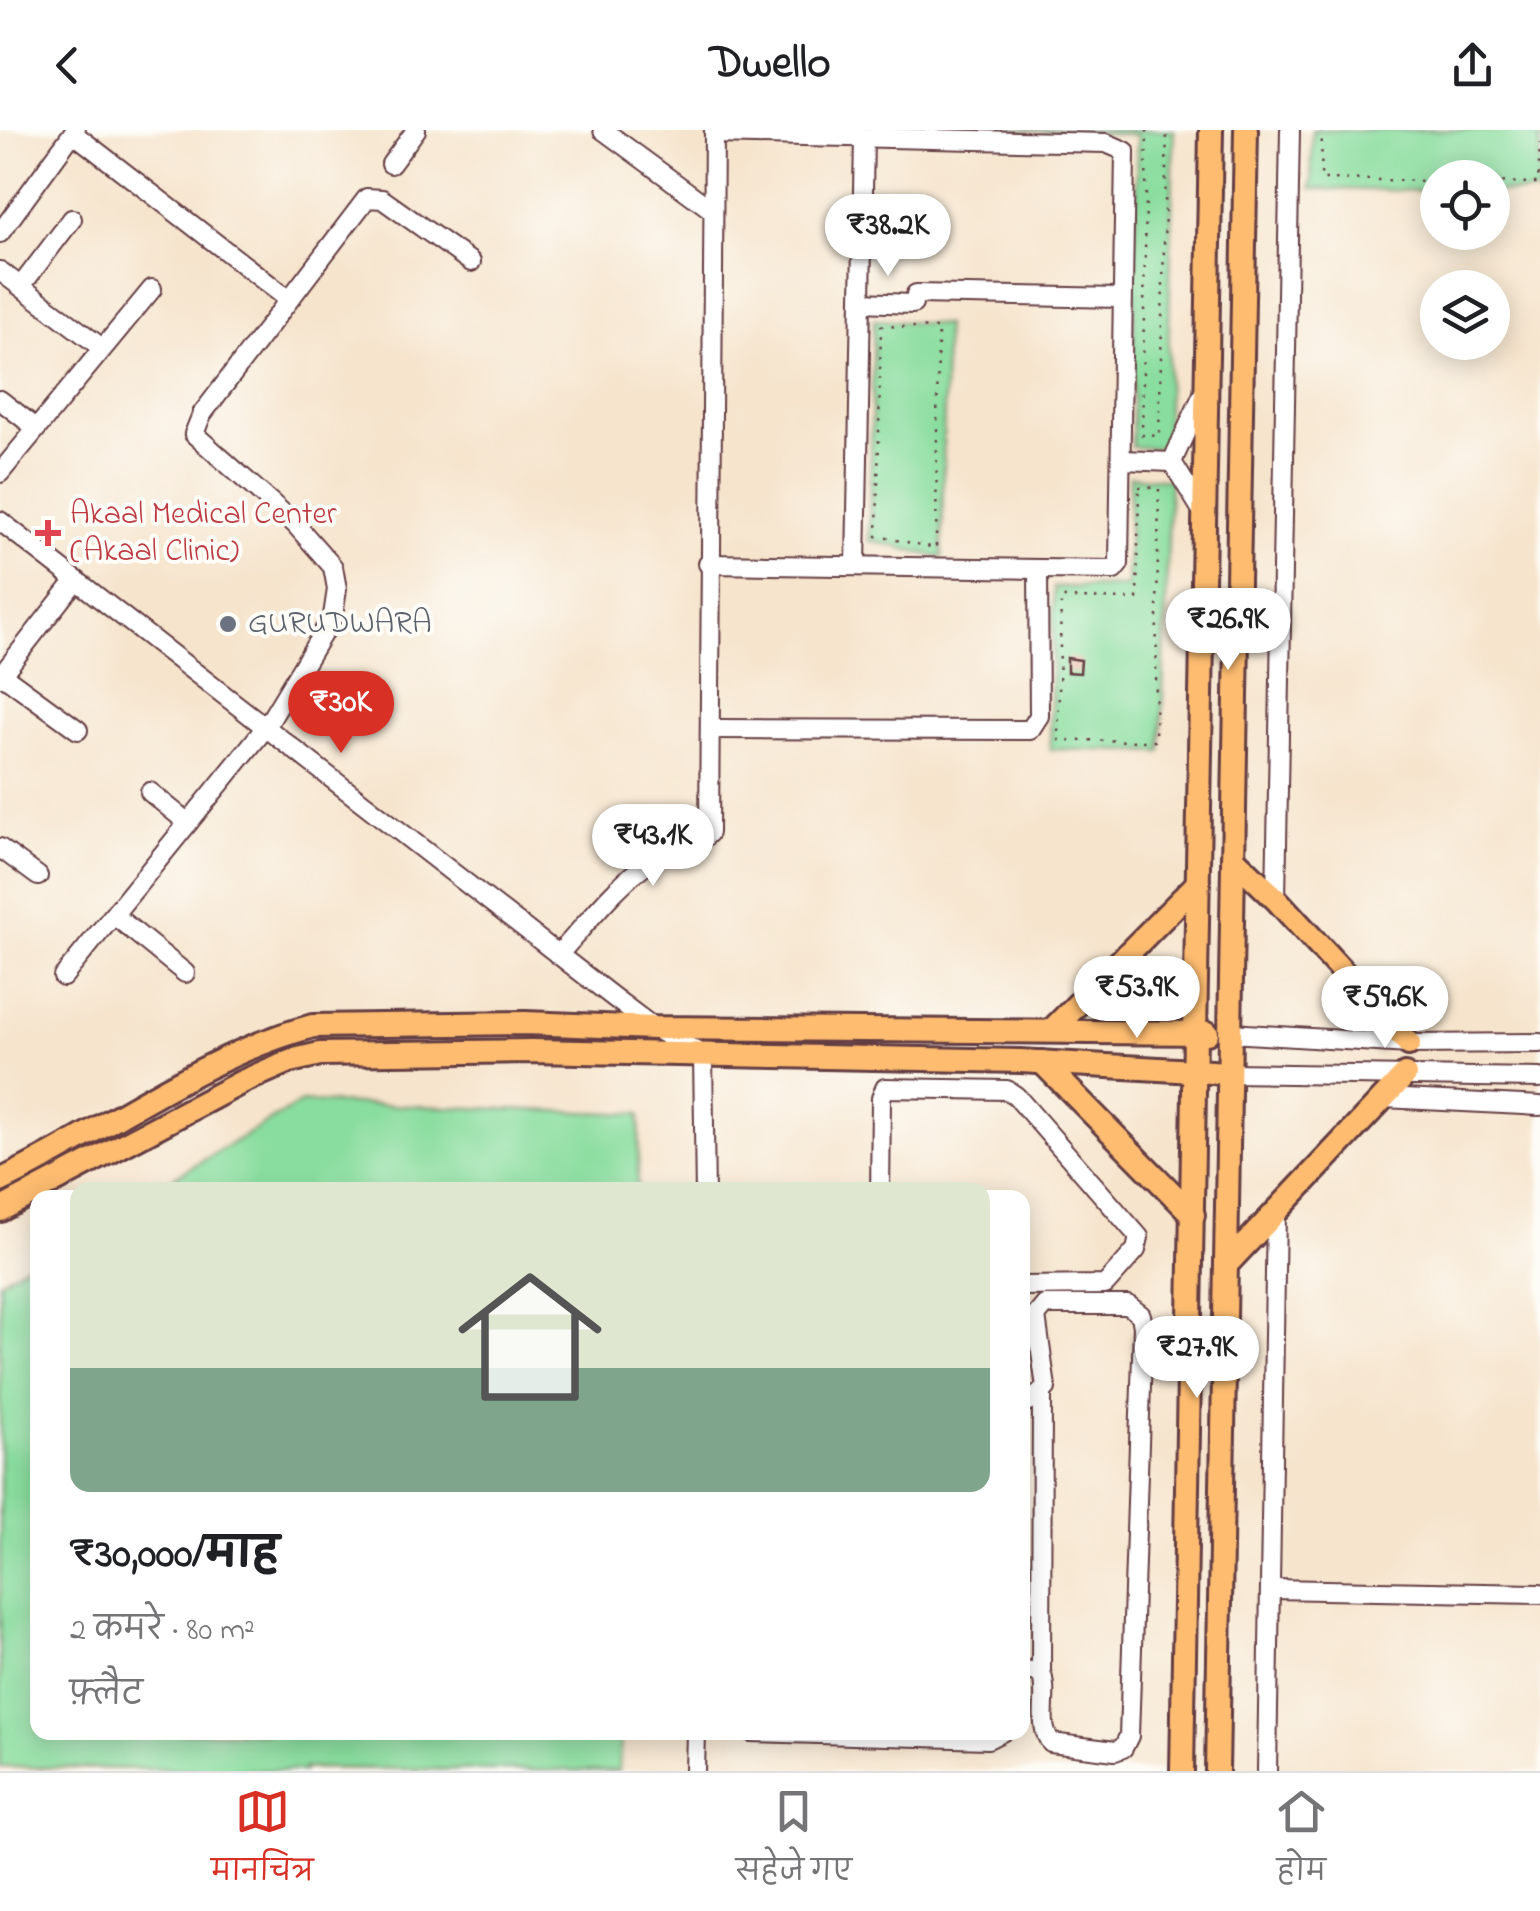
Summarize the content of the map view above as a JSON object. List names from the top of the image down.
{
  "places": {
    "health": ["Akaal Medical Center (Akaal Clinic)"],
    "other": ["GURUDWARA"]
  },
  "page": {
    "header": "Dwello",
    "price": [
      "₹38.2K",
      "₹26.9K",
      "₹30K",
      "₹43.1K",
      "₹53.9K",
      "₹59.6K",
      "₹27.9K"
    ],
    "list": [
      {
        "name": "₹30,000/माह",
        "note": "2 कमरे · 80 m² · फ़्लैट"
      }
    ],
    "tabs": ["मानचित्र", "सहेजे गए", "होम"]
  }
}
